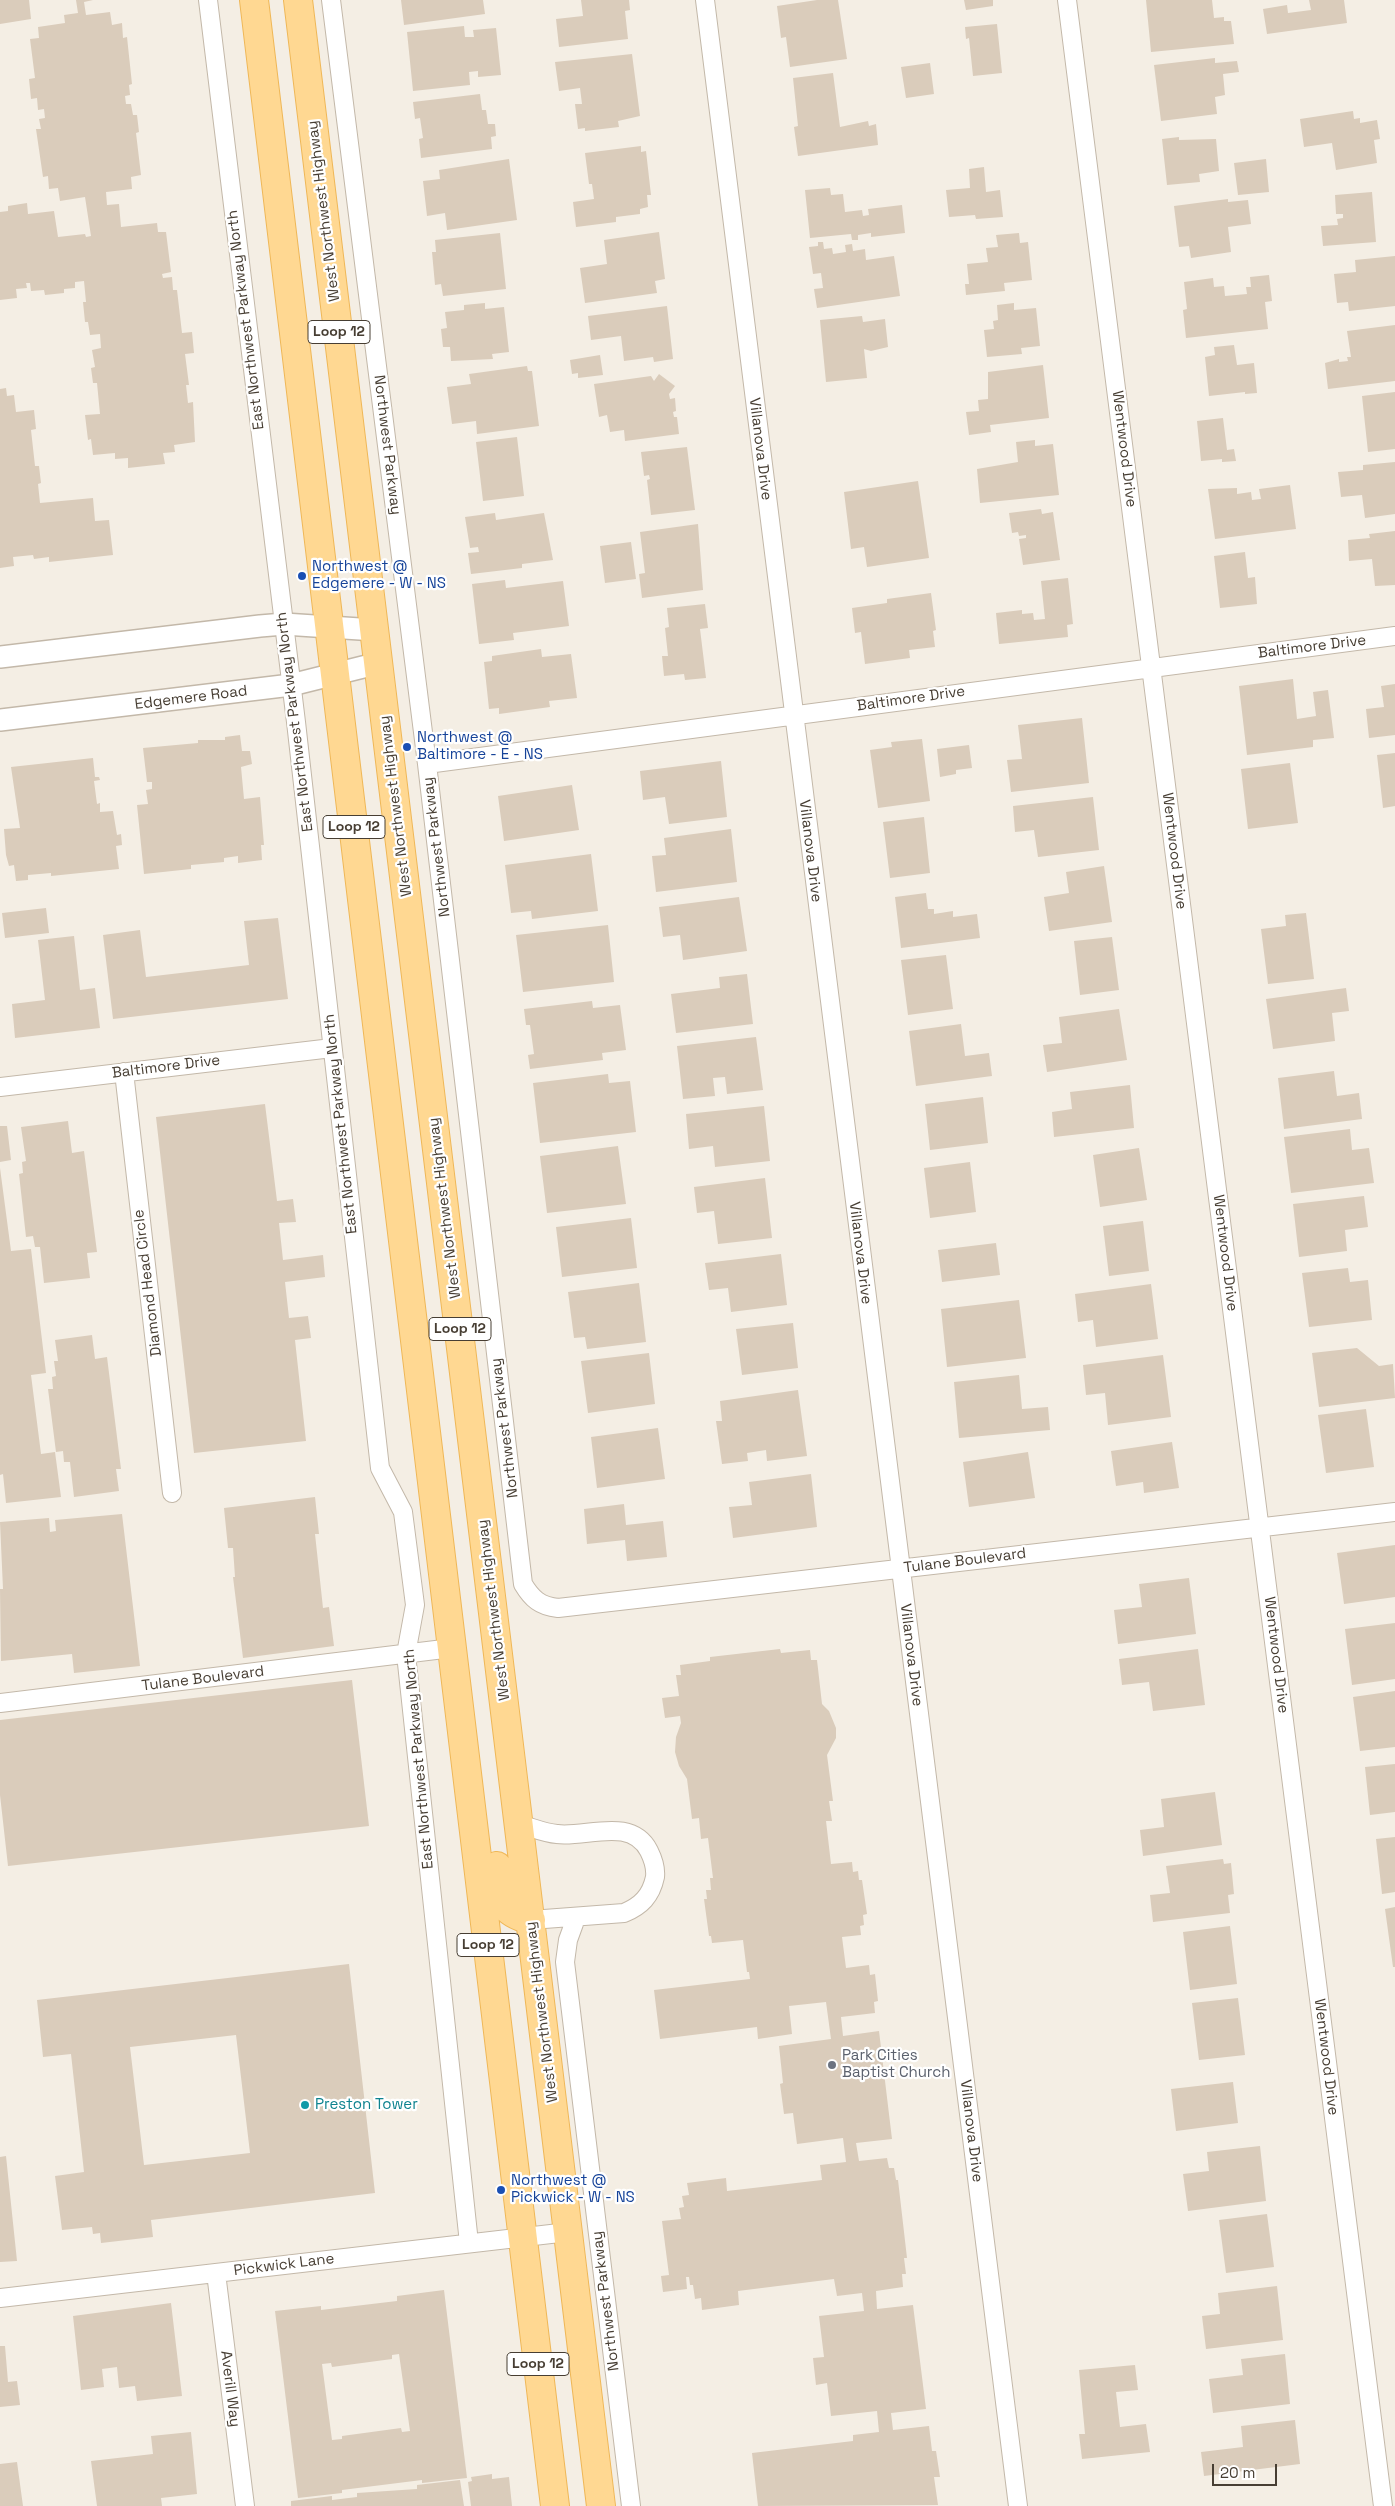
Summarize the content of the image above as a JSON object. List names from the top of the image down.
{
  "streets": {
    "main road": ["West Northwest Highway", "Loop 12"],
    "street": [
      "East Northwest Parkway North",
      "Northwest Parkway",
      "Villanova Drive",
      "Wentwood Drive",
      "Baltimore Drive",
      "Edgemere Road",
      "Diamond Head Circle",
      "Tulane Boulevard",
      "Pickwick Lane",
      "Averill Way"
    ]
  },
  "crossings": [
    ["West Northwest Highway", "Edgemere Road"],
    ["West Northwest Highway", "Pickwick Lane"],
    ["East Northwest Parkway North", "Baltimore Drive"],
    ["East Northwest Parkway North", "Edgemere Road"],
    ["East Northwest Parkway North", "Tulane Boulevard"],
    ["East Northwest Parkway North", "Pickwick Lane"],
    ["Loop 12", "Edgemere Road"],
    ["Loop 12", "Tulane Boulevard"],
    ["Loop 12", "Pickwick Lane"],
    ["Northwest Parkway", "Baltimore Drive"],
    ["Northwest Parkway", "Tulane Boulevard"],
    ["Villanova Drive", "Baltimore Drive"],
    ["Villanova Drive", "Tulane Boulevard"],
    ["Wentwood Drive", "Baltimore Drive"],
    ["Wentwood Drive", "Tulane Boulevard"],
    ["Baltimore Drive", "Diamond Head Circle"],
    ["Pickwick Lane", "Averill Way"]
  ],
  "places": [
    "Northwest @ Edgemere - W - NS",
    "Northwest @ Baltimore - E - NS",
    "Park Cities Baptist Church",
    "Preston Tower",
    "Northwest @ Pickwick - W - NS"
  ],
  "scale_bar": "20 m"
}
